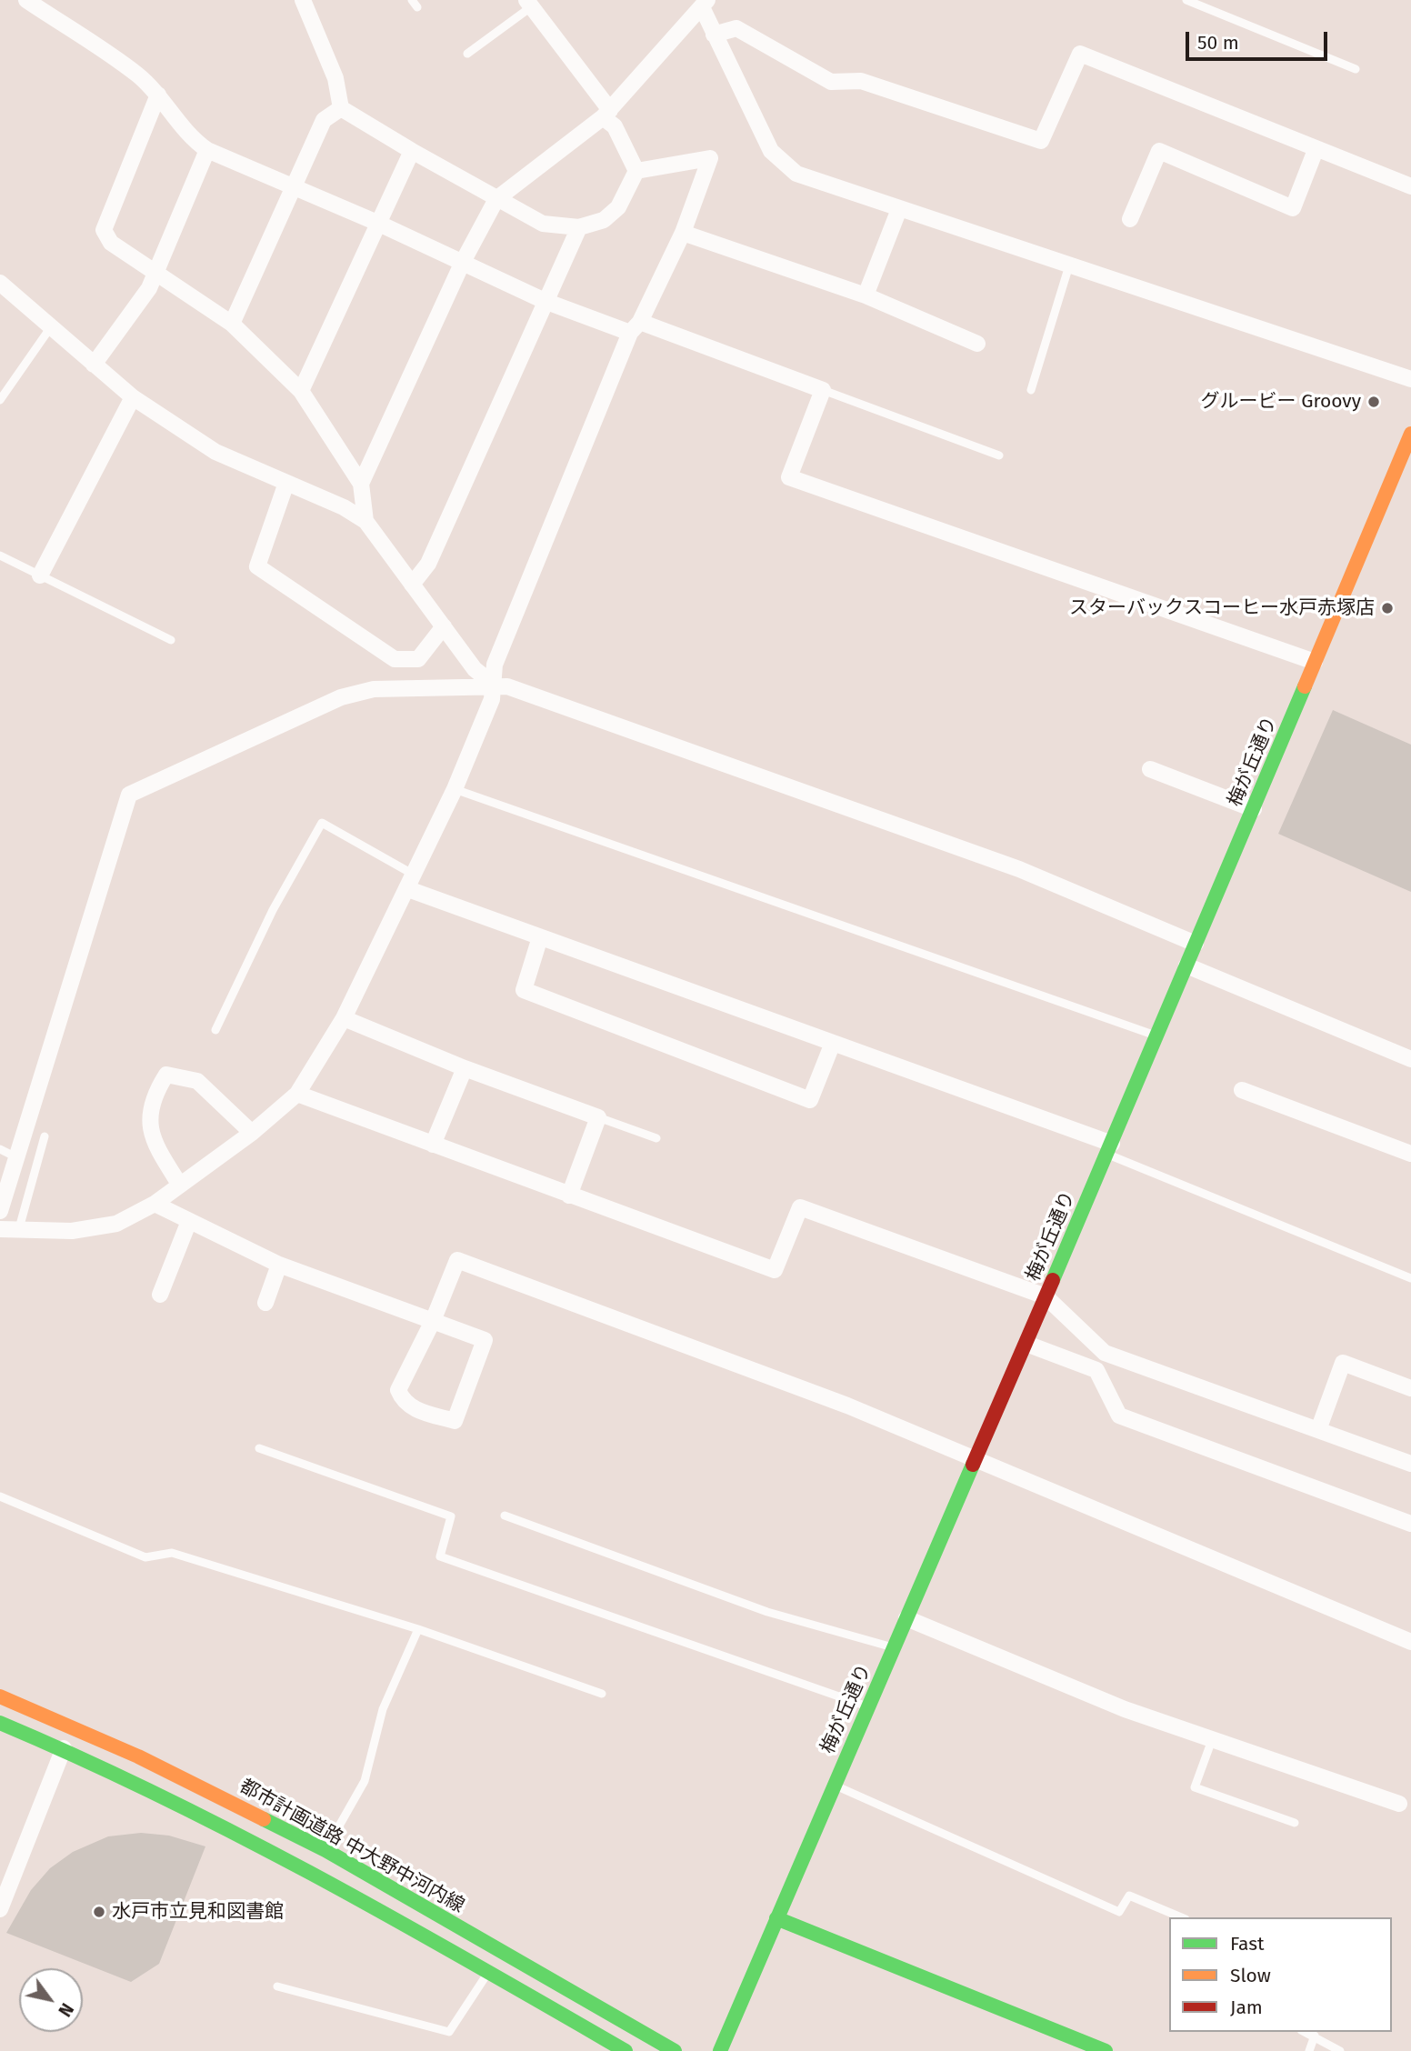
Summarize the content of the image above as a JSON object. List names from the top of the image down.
{
  "streets": {
    "street": ["梅が丘通り", "都市計画道路 中大野中河内線"]
  },
  "places": ["グルービー Groovy", "スターバックスコーヒー水戸赤塚店", "水戸市立見和図書館"],
  "legend": ["Fast", "Slow", "Jam"],
  "scale_bar": "50 m",
  "north": "bottom right"
}
